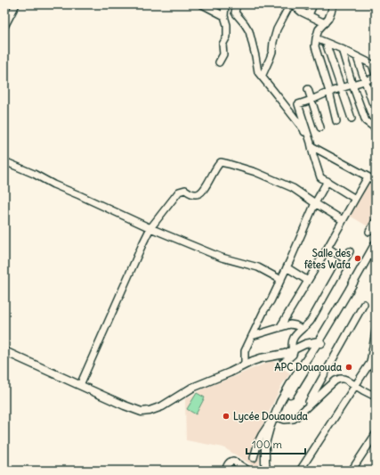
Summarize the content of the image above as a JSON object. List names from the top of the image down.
{
  "places": ["Salle des fêtes Wafa", "APC Douaouda", "Lycée Douaouda"],
  "scale_bar": "100 m"
}
